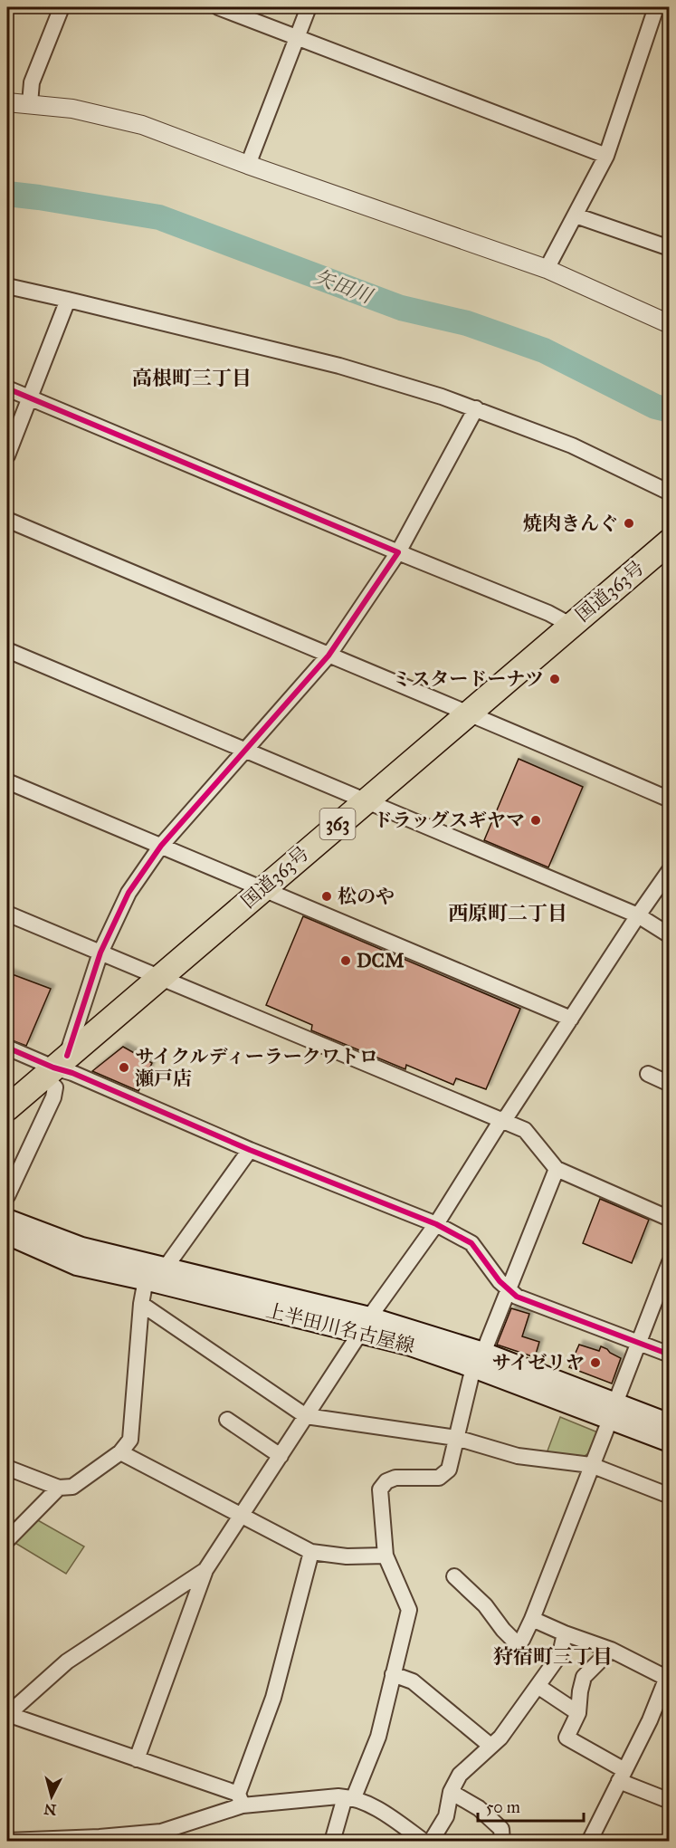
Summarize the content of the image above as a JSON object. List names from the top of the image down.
{
  "streets": {
    "highway": ["国道363号", "363"],
    "main road": ["上半田川名古屋線"]
  },
  "districts": ["高根町三丁目", "西原町二丁目", "狩宿町三丁目"],
  "water": ["矢田川"],
  "places": [
    "焼肉きんぐ",
    "ミスタードーナツ",
    "ドラッグスギヤマ",
    "松のや",
    "DCM",
    "サイクルディーラークワトロ 瀬戸店",
    "サイゼリヤ"
  ],
  "scale_bar": "50 m",
  "north": "bottom"
}
